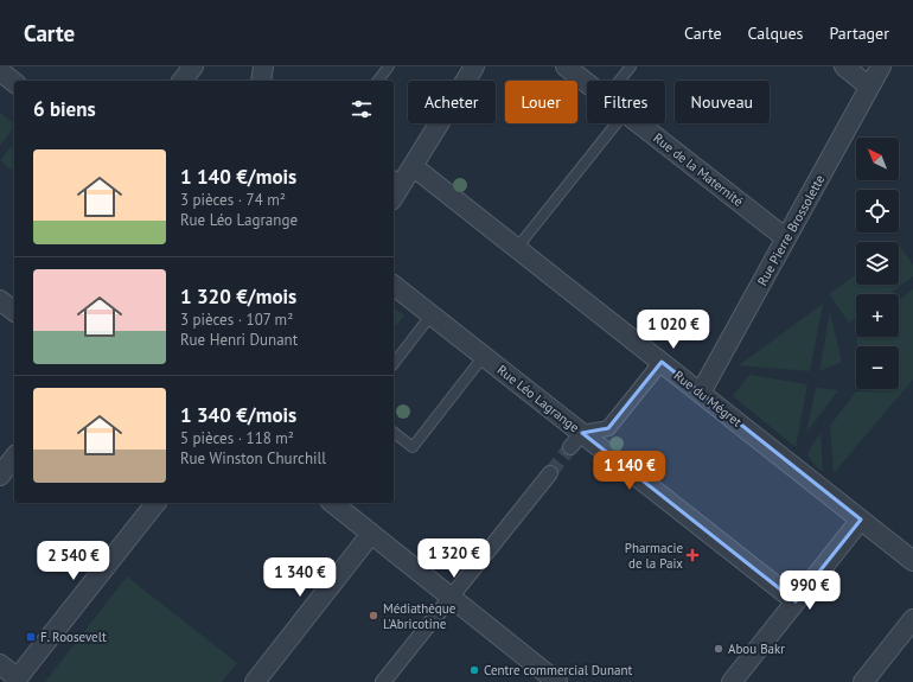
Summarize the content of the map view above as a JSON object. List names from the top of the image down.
{
  "streets": {
    "street": [
      "Rue de la Maternité",
      "Rue Pierre Brossolette",
      "Rue Léo Lagrange",
      "Rue du Mégret"
    ]
  },
  "crossings": [
    ["Rue de la Maternité", "Rue Pierre Brossolette"],
    ["Rue Pierre Brossolette", "Rue du Mégret"]
  ],
  "places": {
    "health": ["Pharmacie de la Paix"],
    "other": ["Médiathèque L'Abricotine", "Abou Bakr", "Centre commercial Dunant"],
    "transit": ["F. Roosevelt"]
  },
  "north": "top left",
  "page": {
    "header": "Carte",
    "nav": ["Carte", "Calques", "Partager"],
    "chip": [
      "Acheter",
      "Louer",
      "Filtres",
      "Nouveau"
    ],
    "heading": "6 biens",
    "map_buttons": ["+", "−"],
    "list": [
      {
        "name": "1 140 €/mois",
        "note": "3 pièces · 74 m² · Rue Léo Lagrange"
      },
      {
        "name": "1 320 €/mois",
        "note": "3 pièces · 107 m² · Rue Henri Dunant"
      },
      {
        "name": "1 340 €/mois",
        "note": "5 pièces · 118 m² · Rue Winston Churchill"
      }
    ],
    "price": [
      "1 020 €",
      "1 140 €",
      "1 320 €",
      "2 540 €",
      "1 340 €",
      "990 €"
    ]
  }
}
